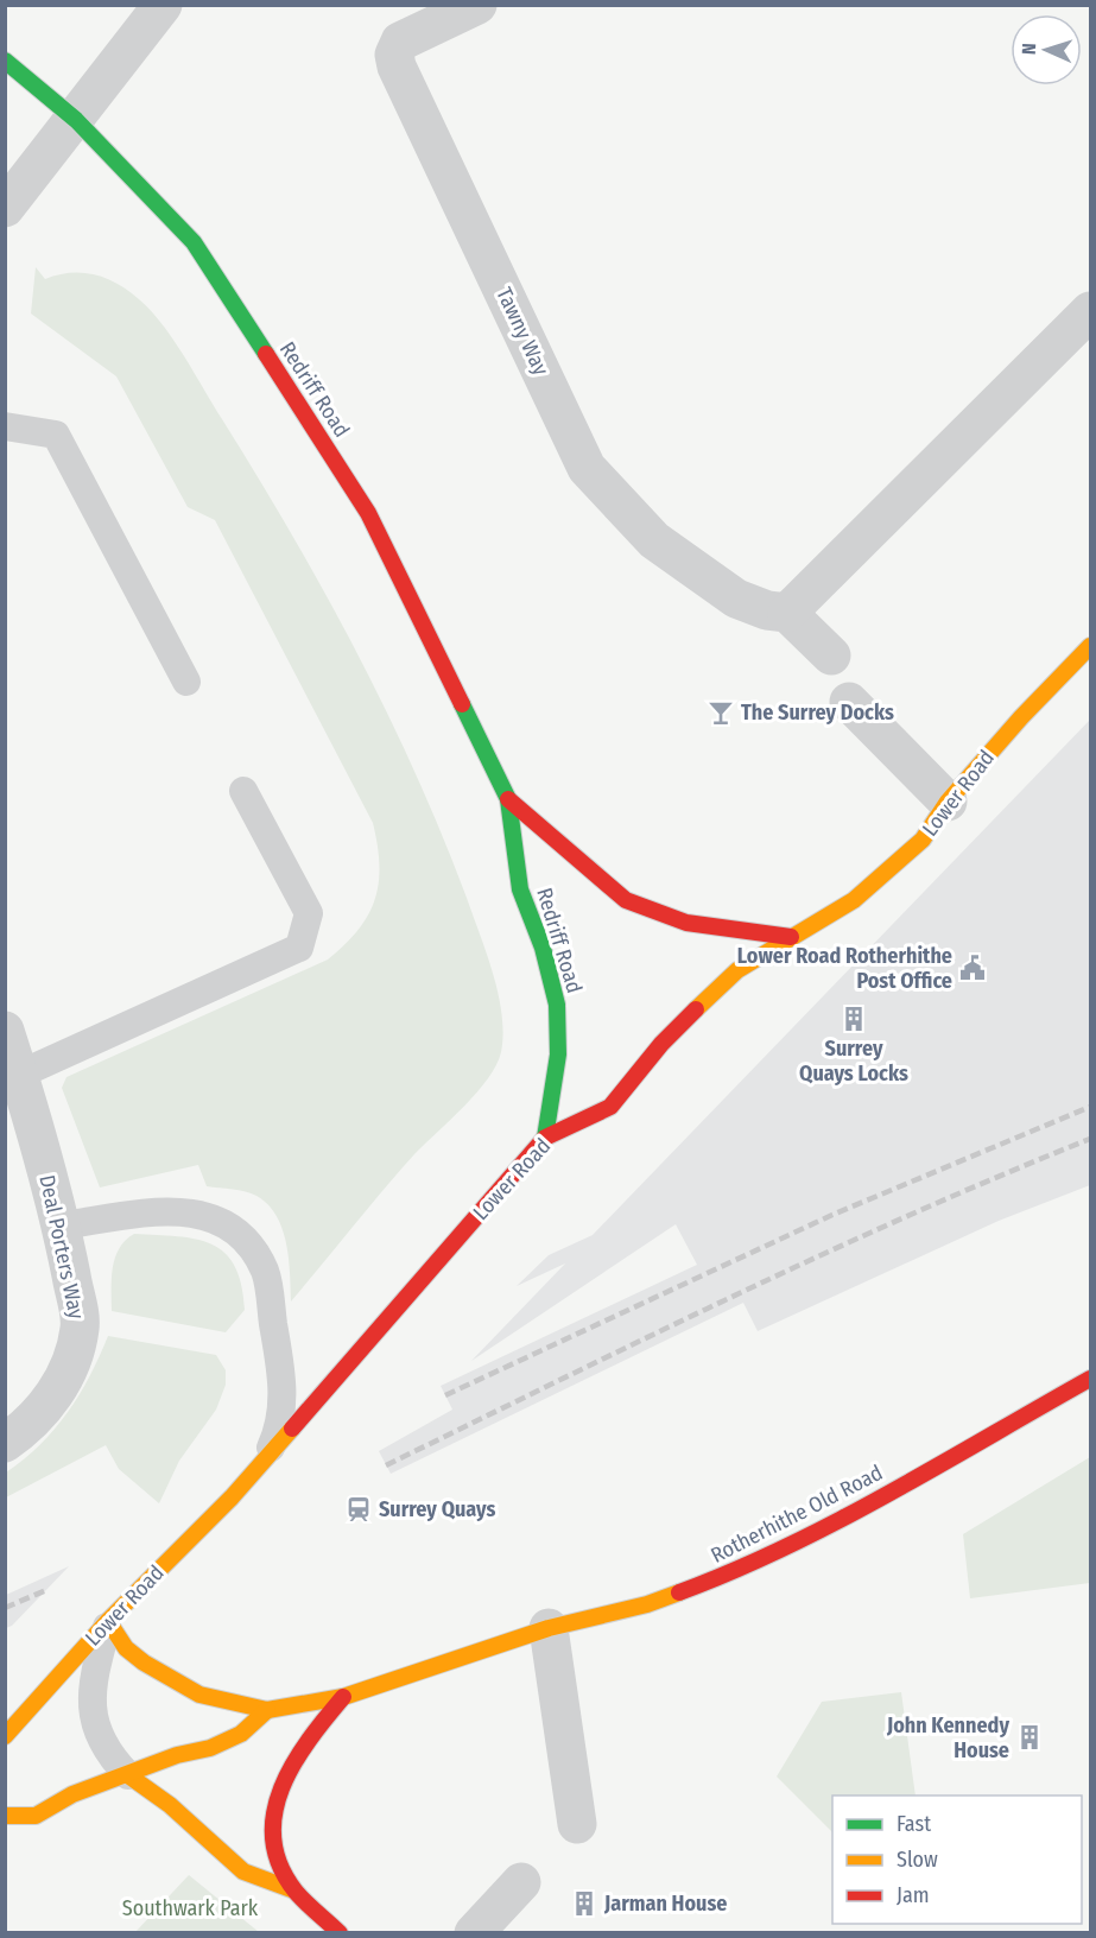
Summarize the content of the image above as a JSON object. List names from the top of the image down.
{
  "streets": {
    "main road": ["Redriff Road", "Lower Road", "Rotherhithe Old Road"],
    "street": ["Tawny Way", "Deal Porters Way"]
  },
  "crossings": [
    ["Redriff Road", "Lower Road"],
    ["Lower Road", "Rotherhithe Old Road"]
  ],
  "parks": ["Southwark Park"],
  "places": {
    "bar": ["The Surrey Docks"],
    "public building": ["Lower Road Rotherhithe Post Office"],
    "building": ["Surrey Quays Locks", "John Kennedy House", "Jarman House"],
    "station": ["Surrey Quays"]
  },
  "legend": ["Fast", "Slow", "Jam"],
  "north": "left"
}
